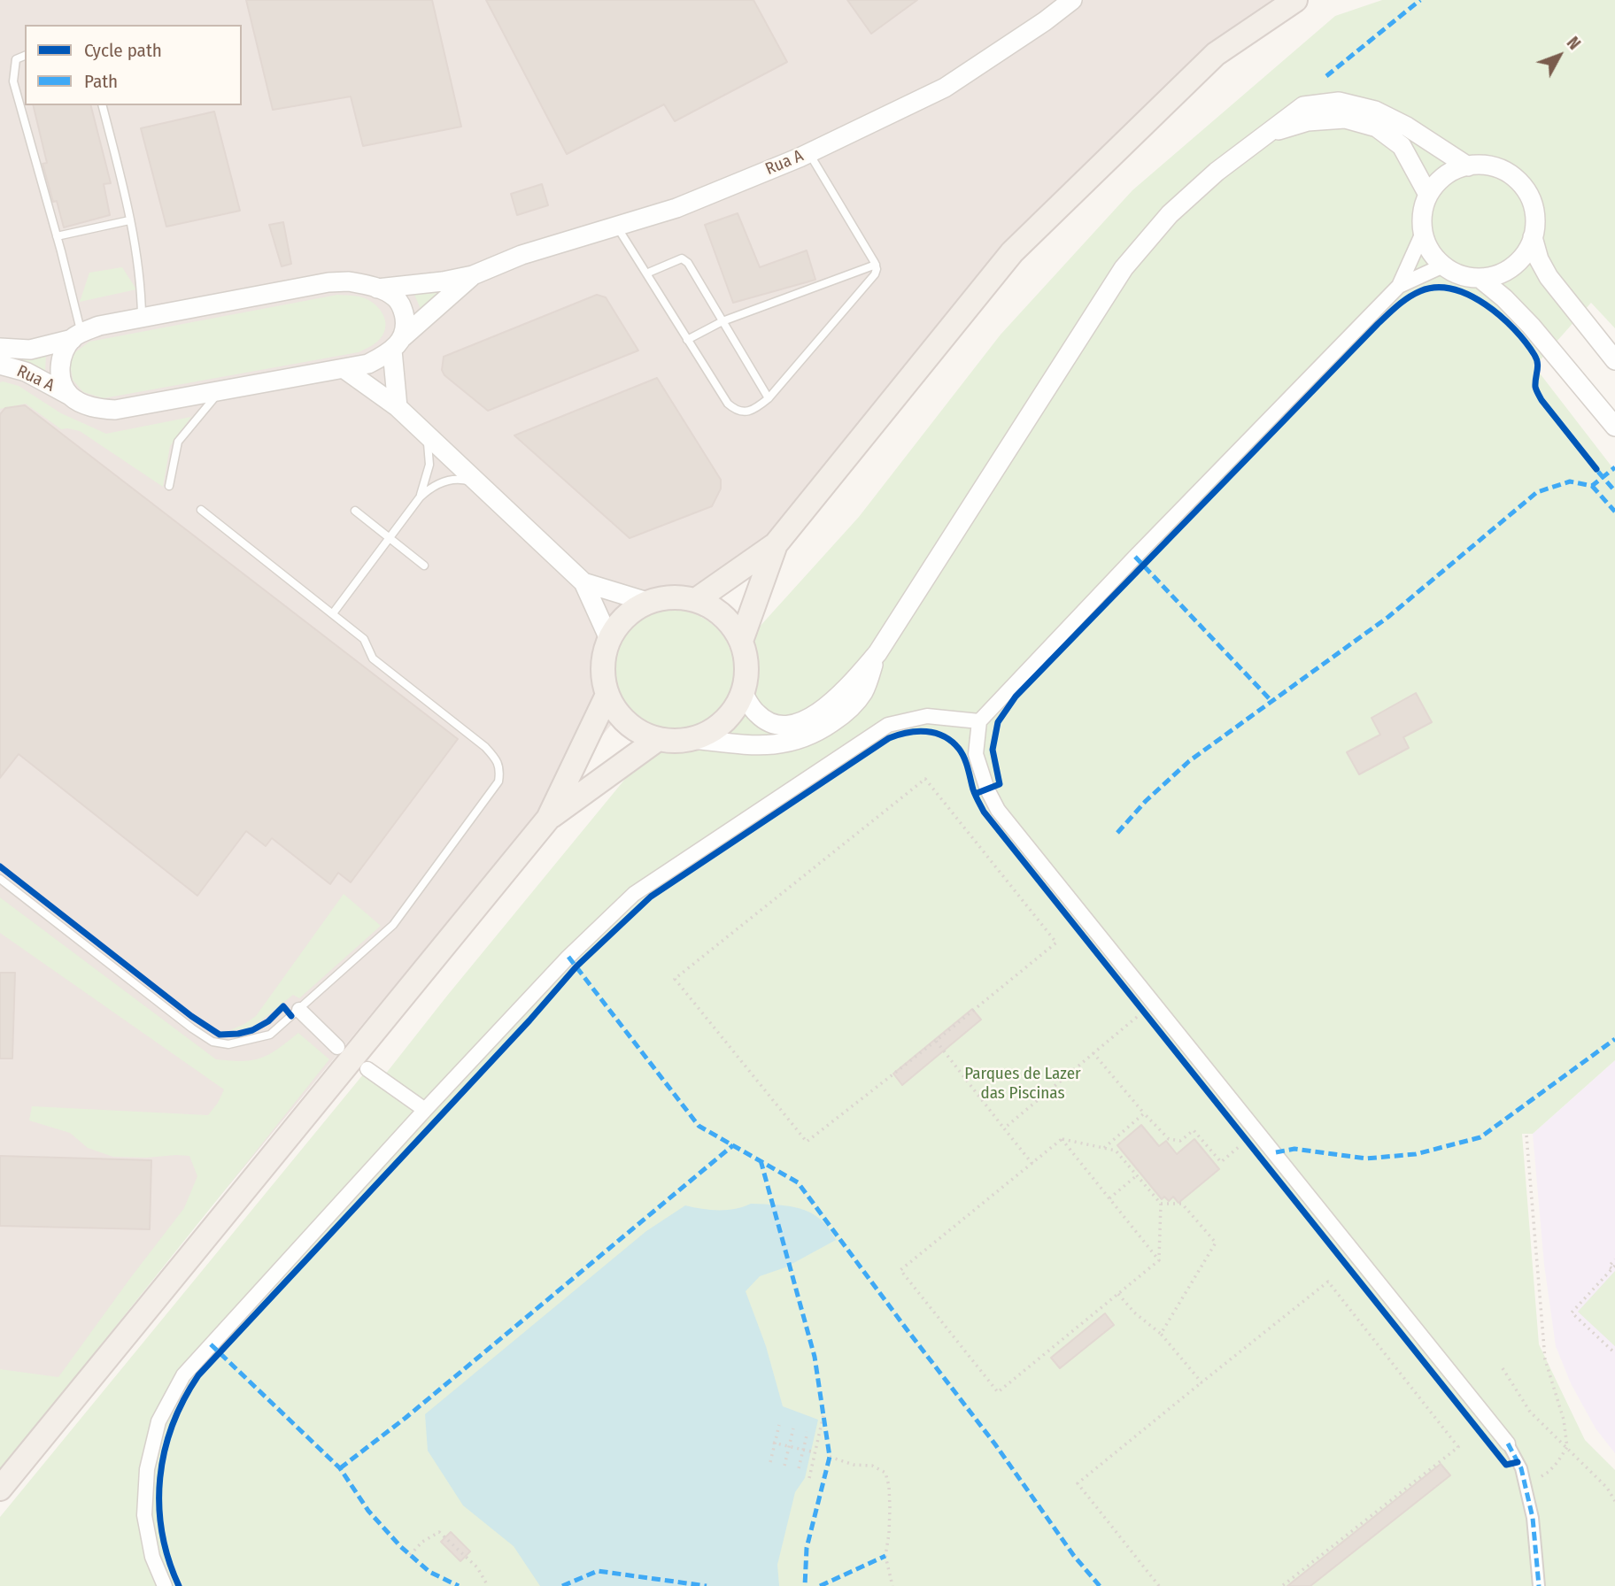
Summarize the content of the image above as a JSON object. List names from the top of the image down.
{
  "streets": {
    "street": ["Rua A"]
  },
  "parks": ["Parques de Lazer das Piscinas"],
  "legend": ["Cycle path", "Path"],
  "north": "top right"
}
